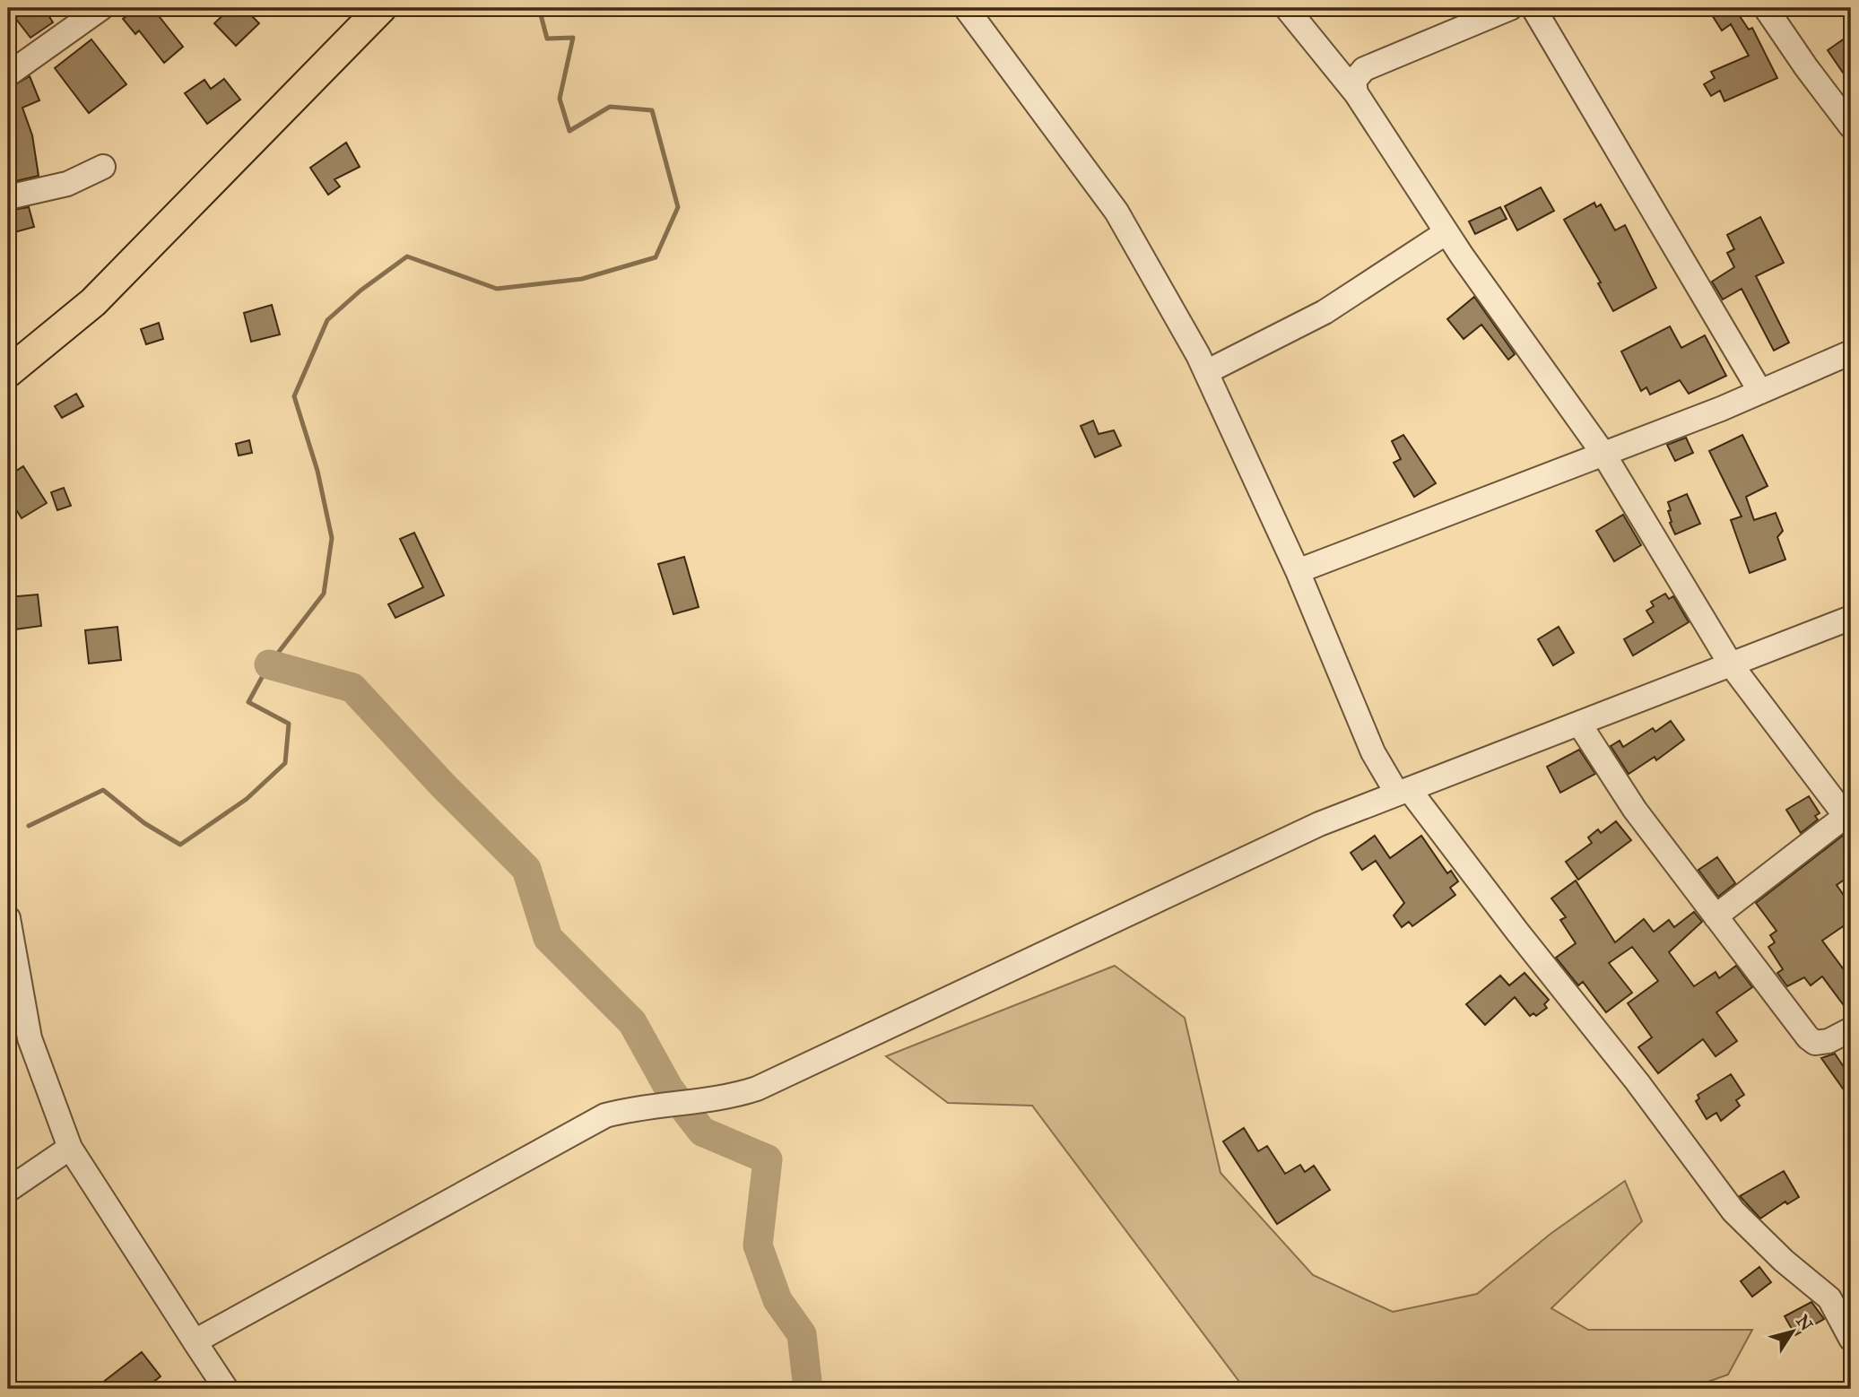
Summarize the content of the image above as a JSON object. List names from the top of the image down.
{
  "north": "top right"
}
